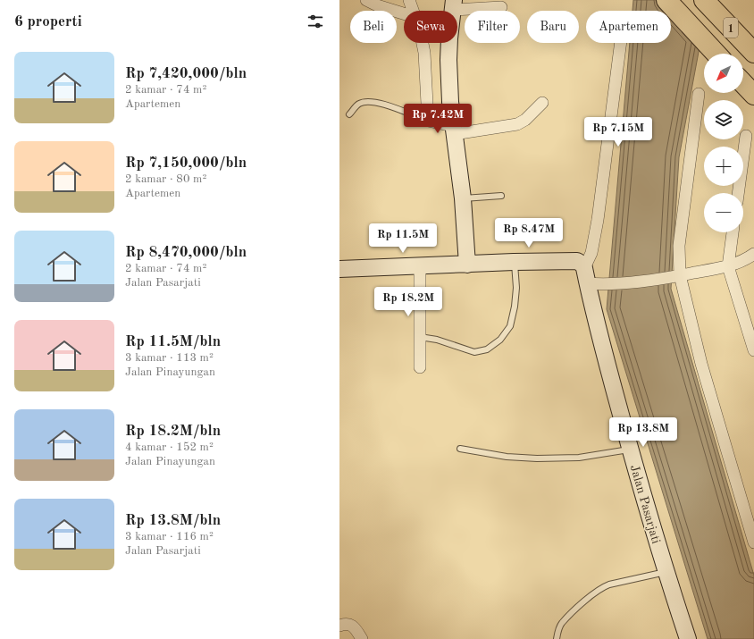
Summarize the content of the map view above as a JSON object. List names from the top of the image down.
{
  "streets": {
    "highway": ["1"],
    "main road": ["Jalan Pasarjati"]
  },
  "north": "bottom left",
  "page": {
    "heading": "6 properti",
    "chip": [
      "Beli",
      "Sewa",
      "Filter",
      "Baru",
      "Apartemen"
    ],
    "list": [
      {
        "name": "Rp 7,420,000/bln",
        "note": "2 kamar · 74 m² · Apartemen"
      },
      {
        "name": "Rp 7,150,000/bln",
        "note": "2 kamar · 80 m² · Apartemen"
      },
      {
        "name": "Rp 8,470,000/bln",
        "note": "2 kamar · 74 m² · Jalan Pasarjati"
      },
      {
        "name": "Rp 11.5M/bln",
        "note": "3 kamar · 113 m² · Jalan Pinayungan"
      },
      {
        "name": "Rp 18.2M/bln",
        "note": "4 kamar · 152 m² · Jalan Pinayungan"
      },
      {
        "name": "Rp 13.8M/bln",
        "note": "3 kamar · 116 m² · Jalan Pasarjati"
      }
    ],
    "map_buttons": ["+", "−"],
    "price": [
      "Rp 7.42M",
      "Rp 7.15M",
      "Rp 8.47M",
      "Rp 11.5M",
      "Rp 18.2M",
      "Rp 13.8M"
    ]
  }
}
